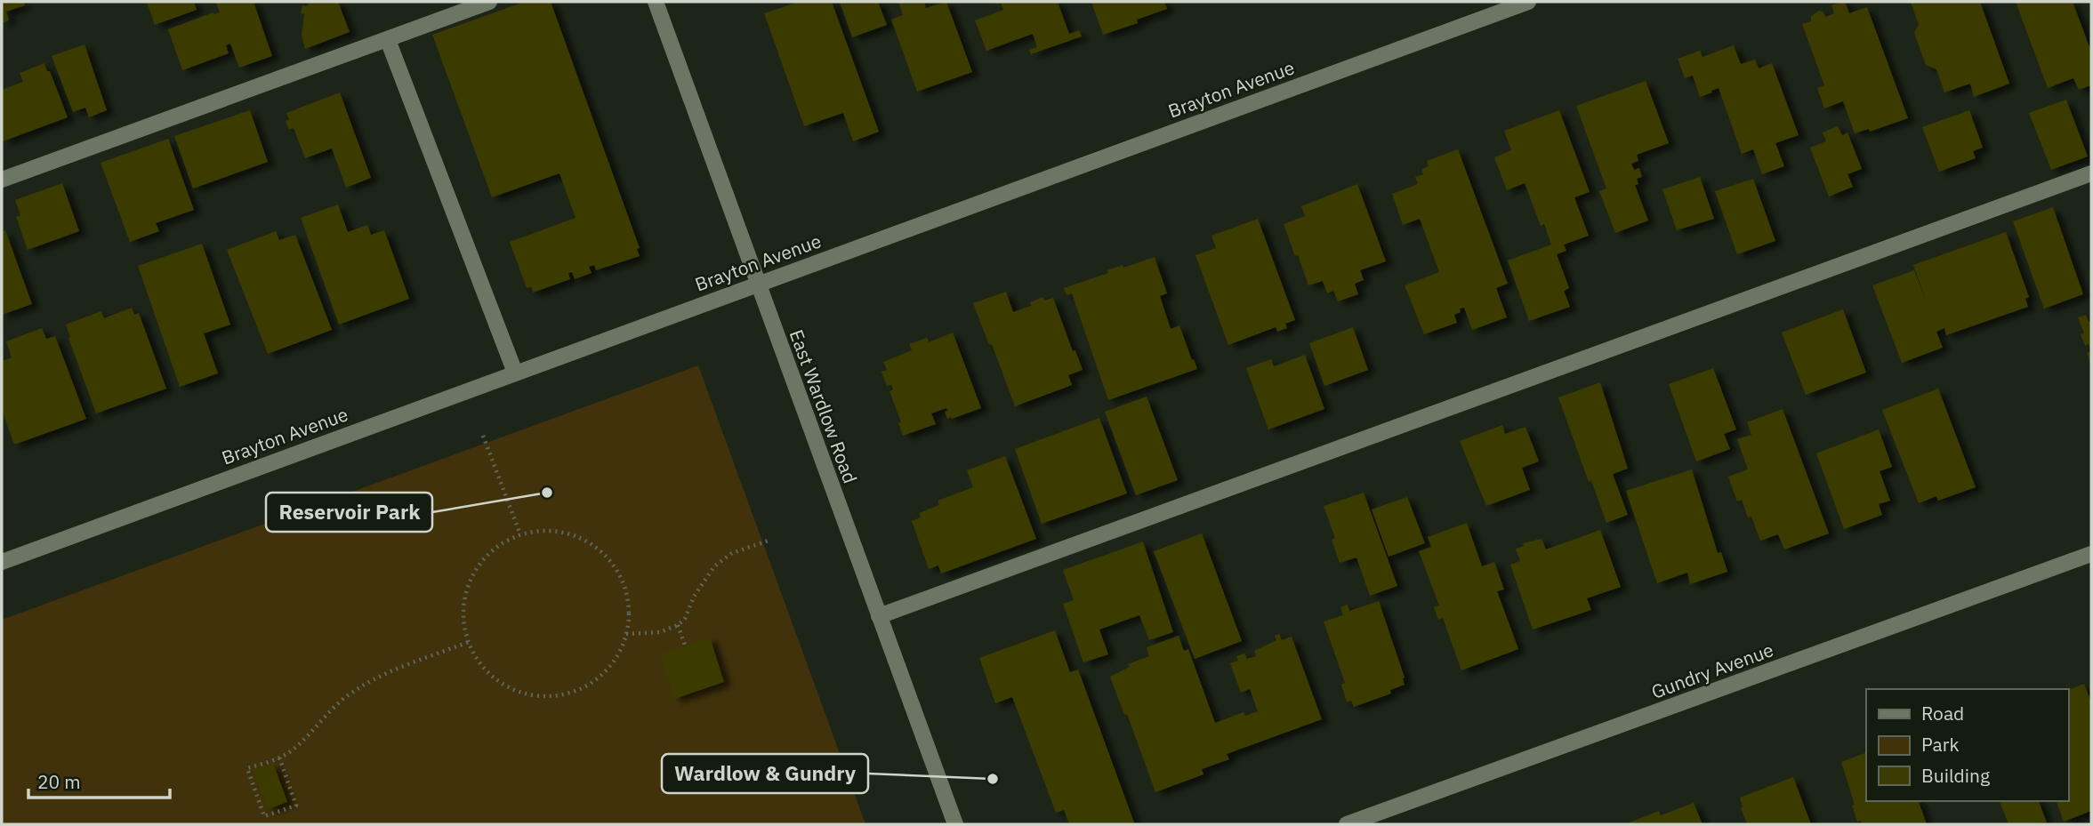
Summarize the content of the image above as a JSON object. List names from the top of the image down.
{
  "streets": {
    "street": ["Brayton Avenue", "East Wardlow Road", "Gundry Avenue"]
  },
  "crossings": [
    ["Brayton Avenue", "East Wardlow Road"]
  ],
  "places": ["Reservoir Park", "Wardlow & Gundry"],
  "legend": ["Road", "Park", "Building"],
  "scale_bar": "20 m"
}
